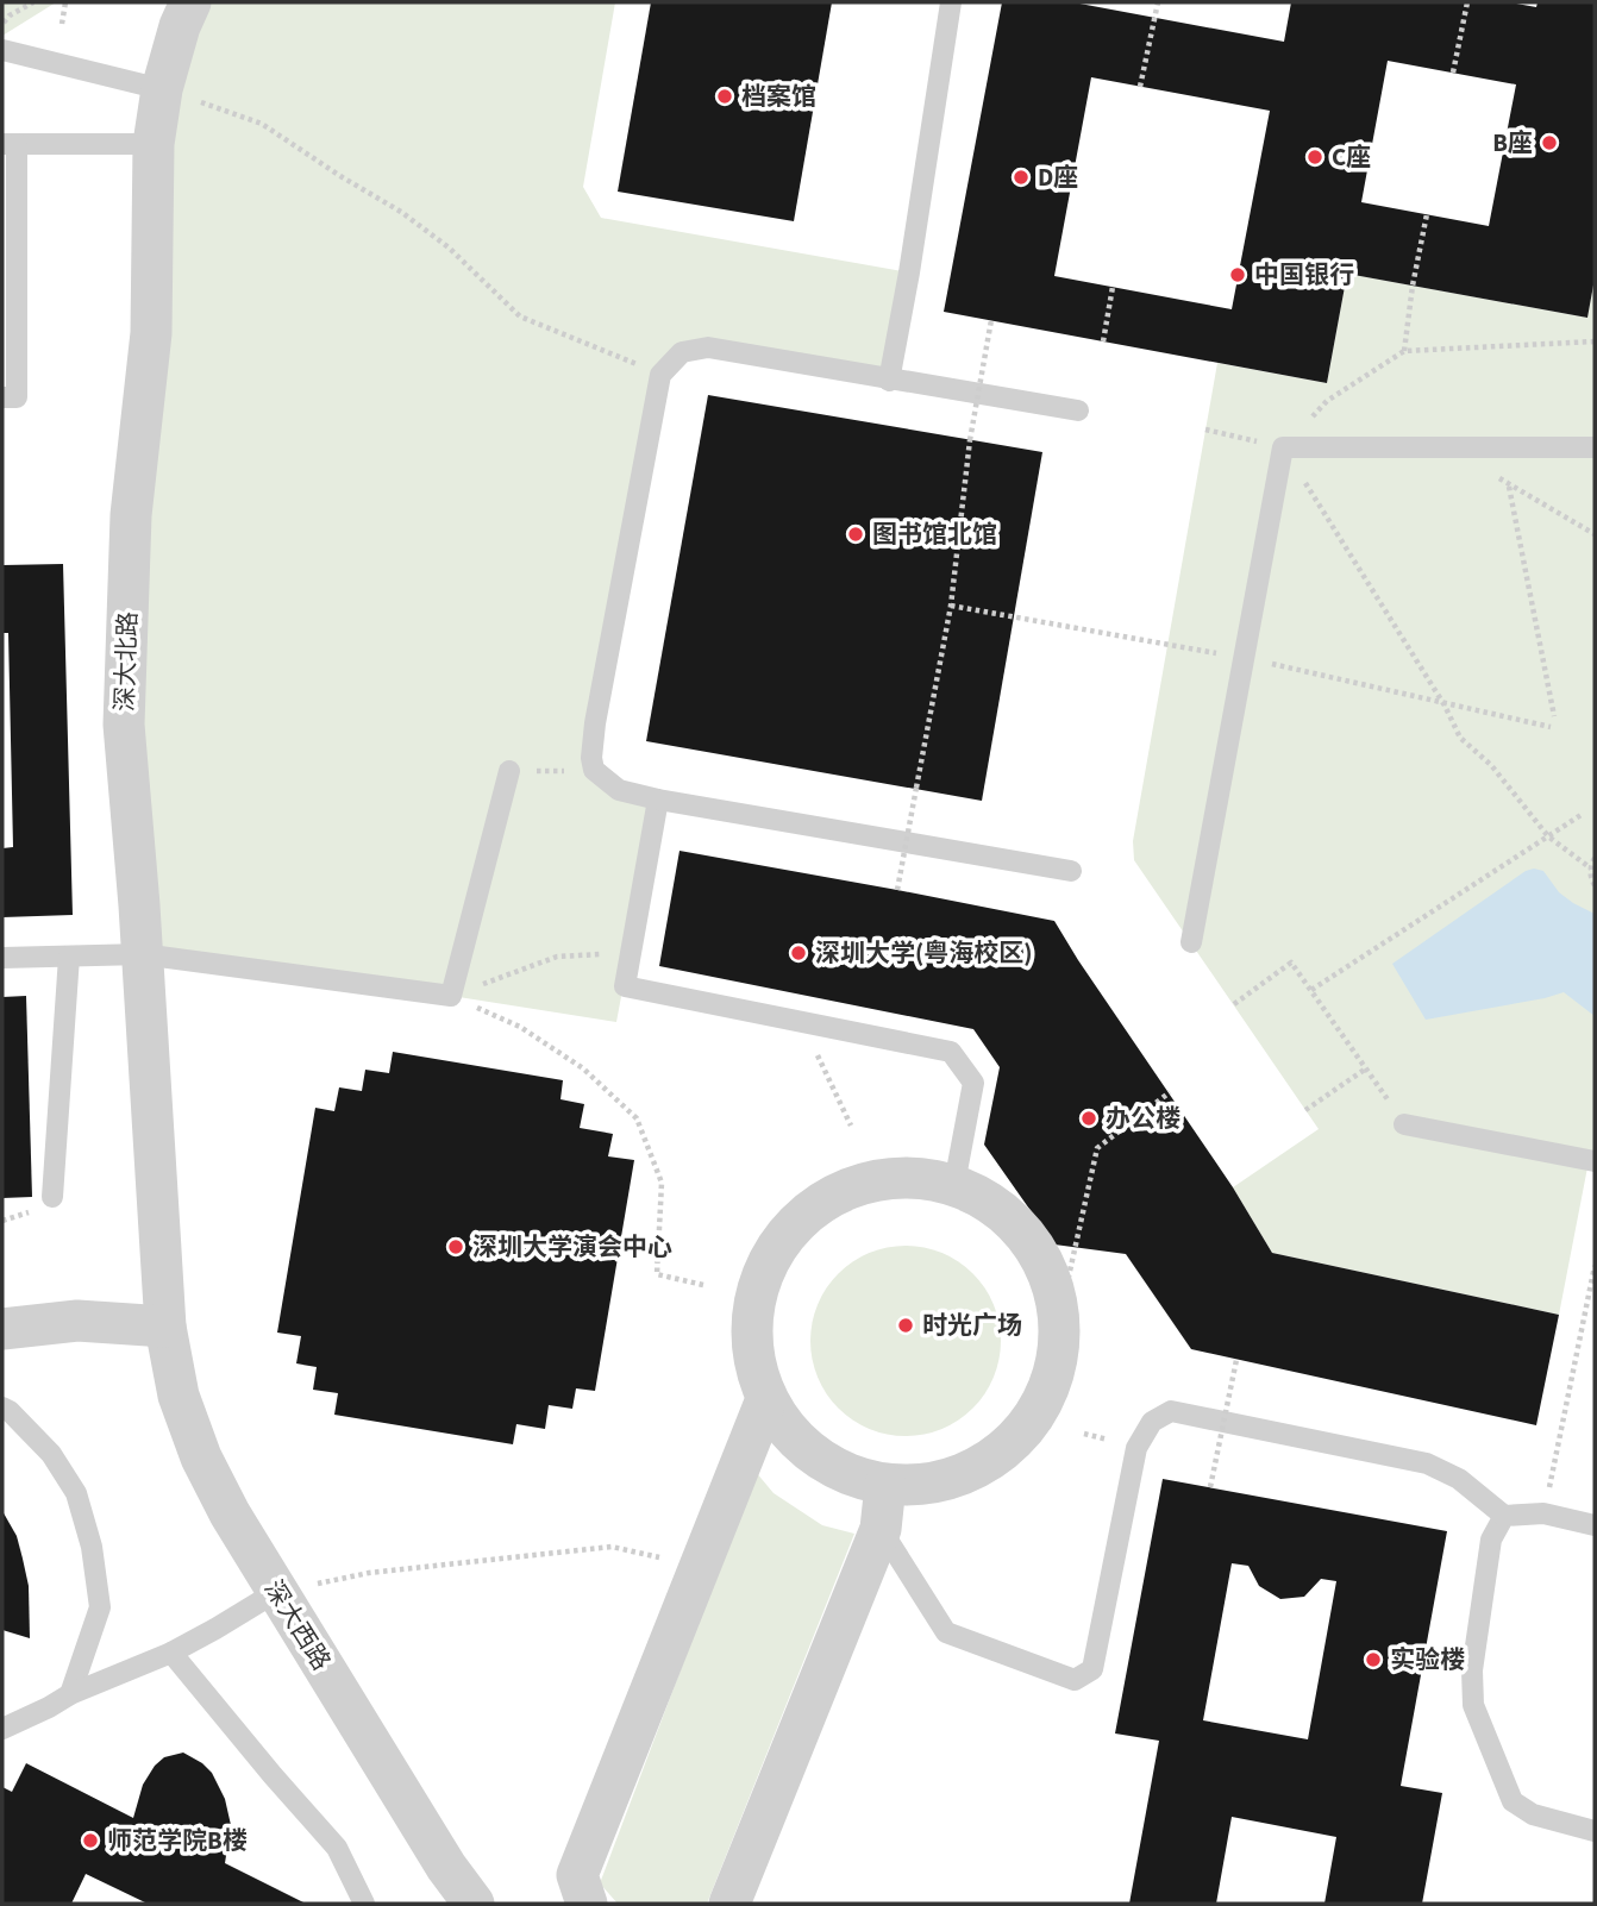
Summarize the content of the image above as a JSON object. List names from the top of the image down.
{
  "streets": {
    "street": ["深大北路", "深大西路"]
  },
  "crossings": [
    ["深大北路", "深大西路"]
  ],
  "places": [
    "档案馆",
    "B座",
    "C座",
    "D座",
    "中国银行",
    "图书馆北馆",
    "深圳大学(粤海校区)",
    "办公楼",
    "深圳大学演会中心",
    "时光广场",
    "实验楼",
    "师范学院B楼"
  ]
}
